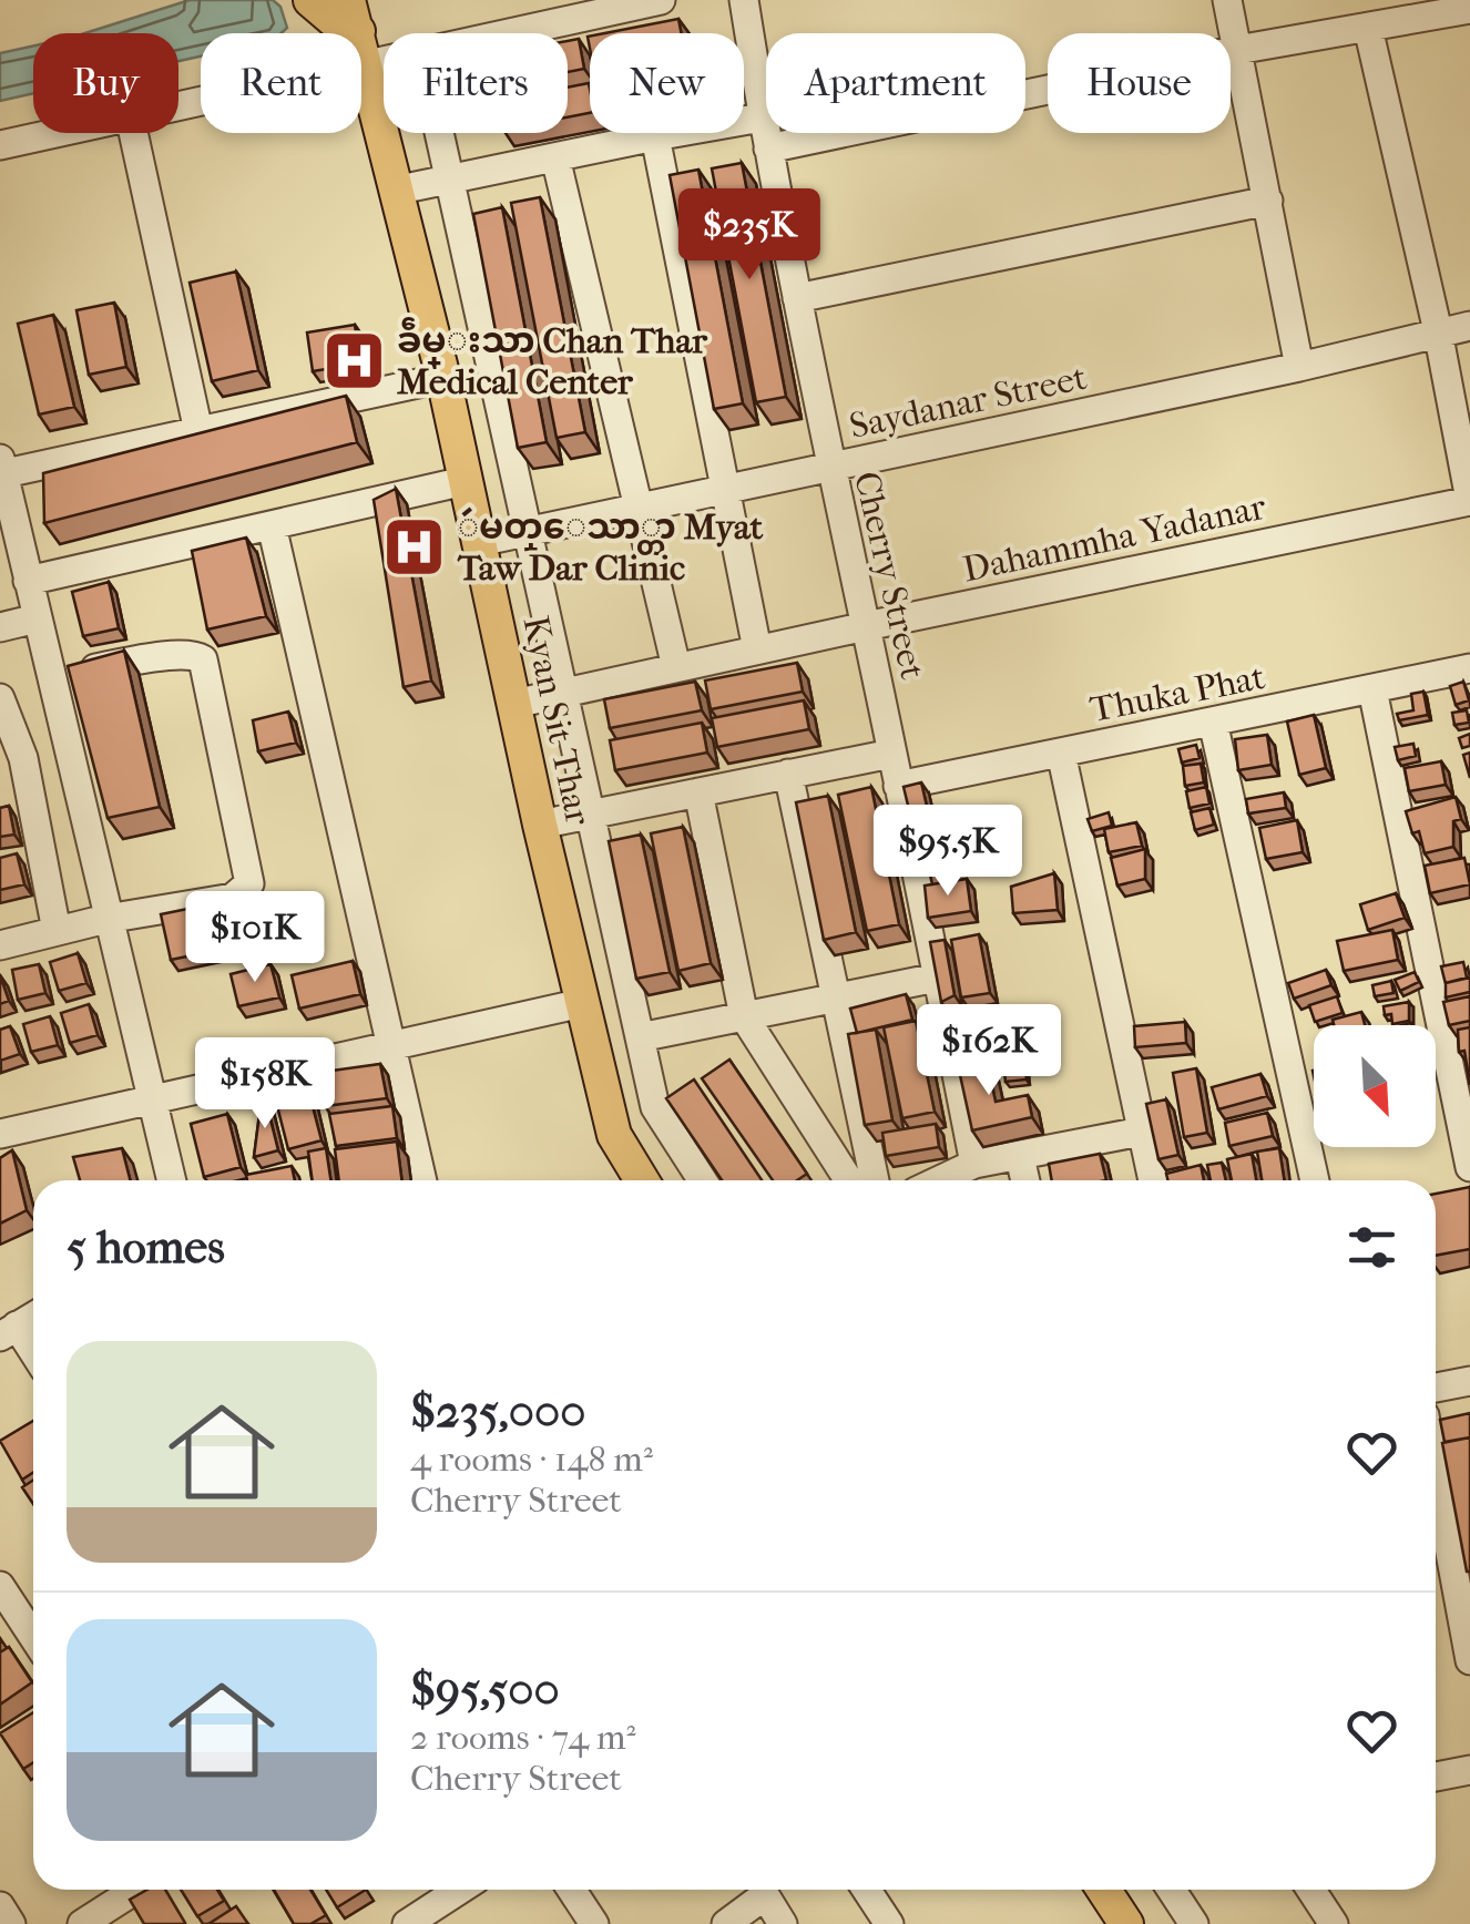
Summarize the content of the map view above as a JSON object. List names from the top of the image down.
{
  "streets": {
    "main road": ["Kyan Sit Thar"],
    "street": [
      "Saydanar Street",
      "Dahammha Yadanar",
      "Cherry Street",
      "Thuka Phat"
    ]
  },
  "crossings": [
    ["Saydanar Street", "Cherry Street"],
    ["Saydanar Street", "Kyan Sit Thar"],
    ["Dahammha Yadanar", "Cherry Street"],
    ["Dahammha Yadanar", "Kyan Sit Thar"],
    ["Cherry Street", "Thuka Phat"]
  ],
  "places": {
    "hospital": ["ခဵမ္းသာ Chan Thar Medical Center", "ဴမတ္ေသာ္တာ Myat Taw Dar Clinic"]
  },
  "north": "bottom right",
  "page": {
    "chip": [
      "Buy",
      "Rent",
      "Filters",
      "New",
      "Apartment",
      "House"
    ],
    "price": [
      "$235K",
      "$95.5K",
      "$101K",
      "$162K",
      "$158K"
    ],
    "heading": "5 homes",
    "list": [
      {
        "name": "$235,000",
        "note": "4 rooms · 148 m² · Cherry Street"
      },
      {
        "name": "$95,500",
        "note": "2 rooms · 74 m² · Cherry Street"
      }
    ]
  }
}
